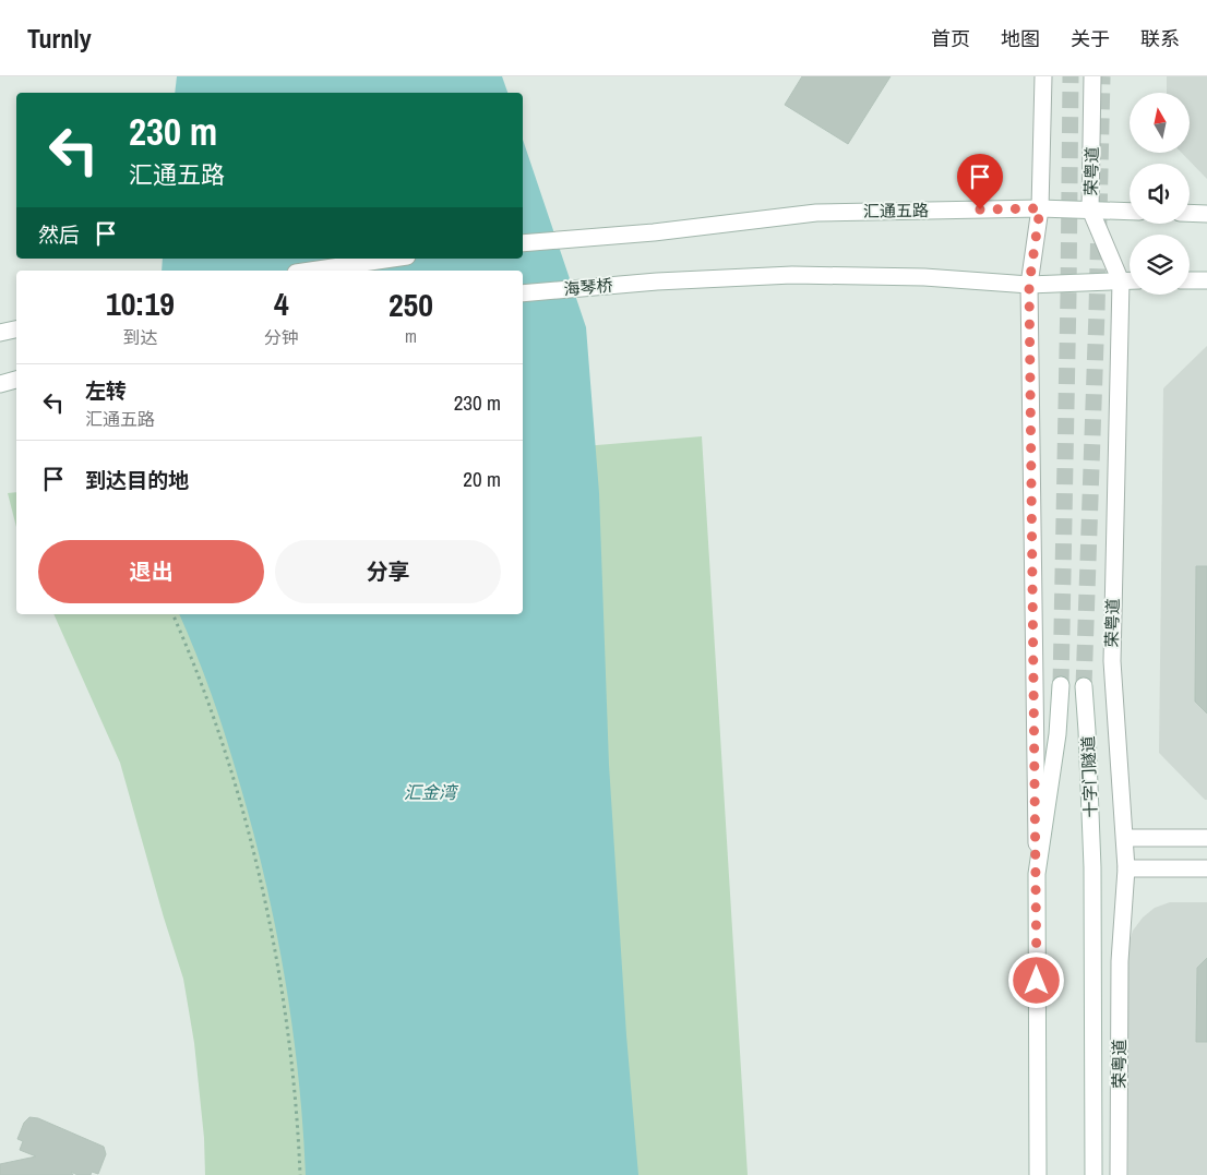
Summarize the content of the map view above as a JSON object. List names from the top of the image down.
{
  "streets": {
    "main road": [
      "荣粤道",
      "汇通五路",
      "海琴桥",
      "十字门隧道"
    ]
  },
  "crossings": [
    ["荣粤道", "汇通五路"],
    ["荣粤道", "十字门隧道"]
  ],
  "water": ["汇金湾"],
  "north": "top",
  "page": {
    "header": "Turnly",
    "nav": [
      "首页",
      "地图",
      "关于",
      "联系"
    ],
    "turn": ["230 m", "汇通五路"],
    "then": "然后",
    "eta": [
      "10:19",
      "到达",
      "4",
      "分钟",
      "250",
      "m"
    ],
    "list": [
      {
        "name": "左转",
        "note": "汇通五路",
        "value": "230 m"
      },
      {
        "name": "到达目的地",
        "value": "20 m"
      }
    ],
    "buttons": ["退出", "分享"]
  }
}
